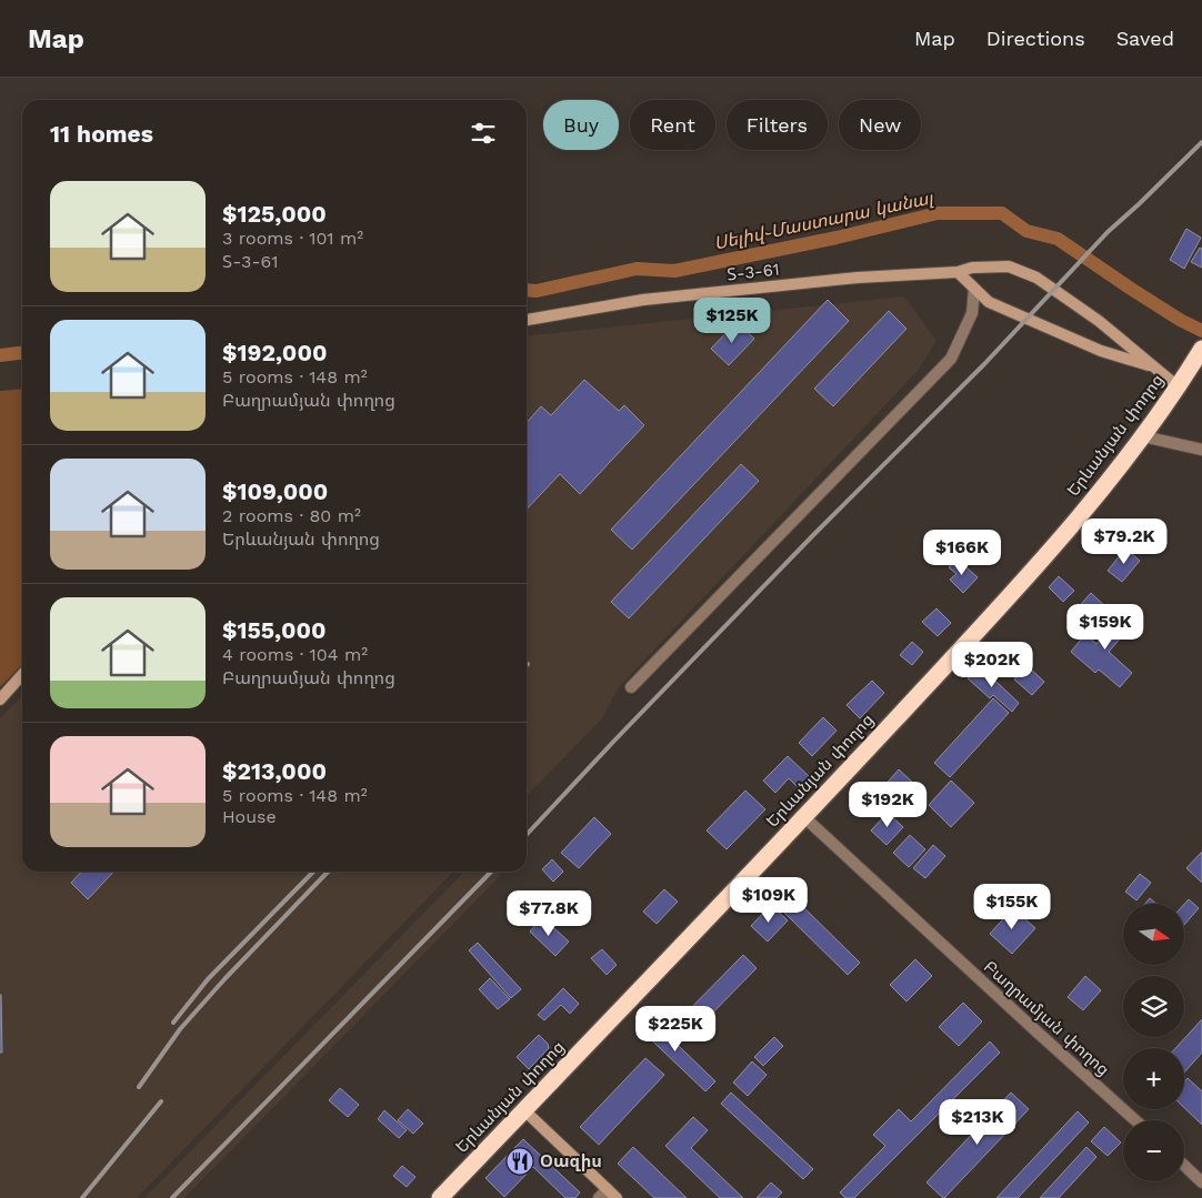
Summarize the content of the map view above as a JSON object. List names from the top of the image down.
{
  "streets": {
    "highway": ["Երևանյան փողոց"],
    "street": ["Տ-3-61", "Բաղրամյան փողոց"]
  },
  "crossings": [
    ["Տ-3-61", "Երևանյան փողոց"],
    ["Երևանյան փողոց", "Բաղրամյան փողոց"]
  ],
  "water": ["Սելիվ֊Մաստարա կանալ"],
  "places": {
    "restaurant": ["Օազիս"]
  },
  "north": "right",
  "page": {
    "header": "Map",
    "nav": ["Map", "Directions", "Saved"],
    "chip": [
      "Buy",
      "Rent",
      "Filters",
      "New"
    ],
    "heading": "11 homes",
    "list": [
      {
        "name": "$125,000",
        "note": "3 rooms · 101 m² · Տ-3-61"
      },
      {
        "name": "$192,000",
        "note": "5 rooms · 148 m² · Բաղրամյան փողոց"
      },
      {
        "name": "$109,000",
        "note": "2 rooms · 80 m² · Երևանյան փողոց"
      },
      {
        "name": "$155,000",
        "note": "4 rooms · 104 m² · Բաղրամյան փողոց"
      },
      {
        "name": "$213,000",
        "note": "5 rooms · 148 m² · House"
      }
    ],
    "price": [
      "$125K",
      "$79.2K",
      "$166K",
      "$159K",
      "$202K",
      "$192K",
      "$109K",
      "$155K",
      "$77.8K",
      "$225K",
      "$213K"
    ],
    "map_buttons": ["+", "−"]
  }
}
